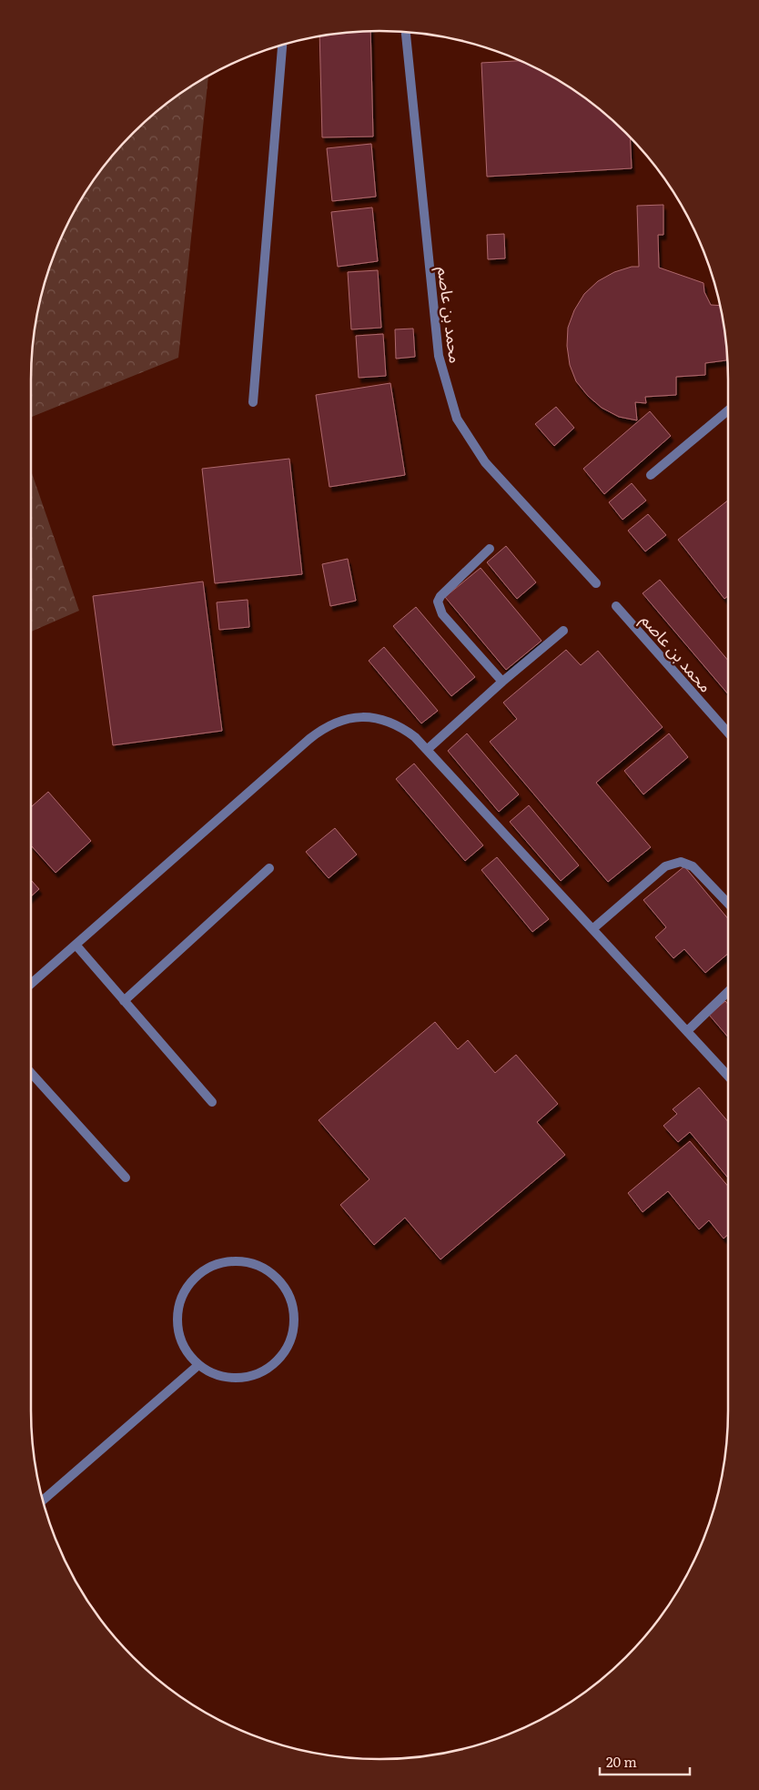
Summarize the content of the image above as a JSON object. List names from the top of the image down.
{
  "streets": {
    "street": ["محمد بن عاصم"]
  },
  "scale_bar": "20 m"
}
